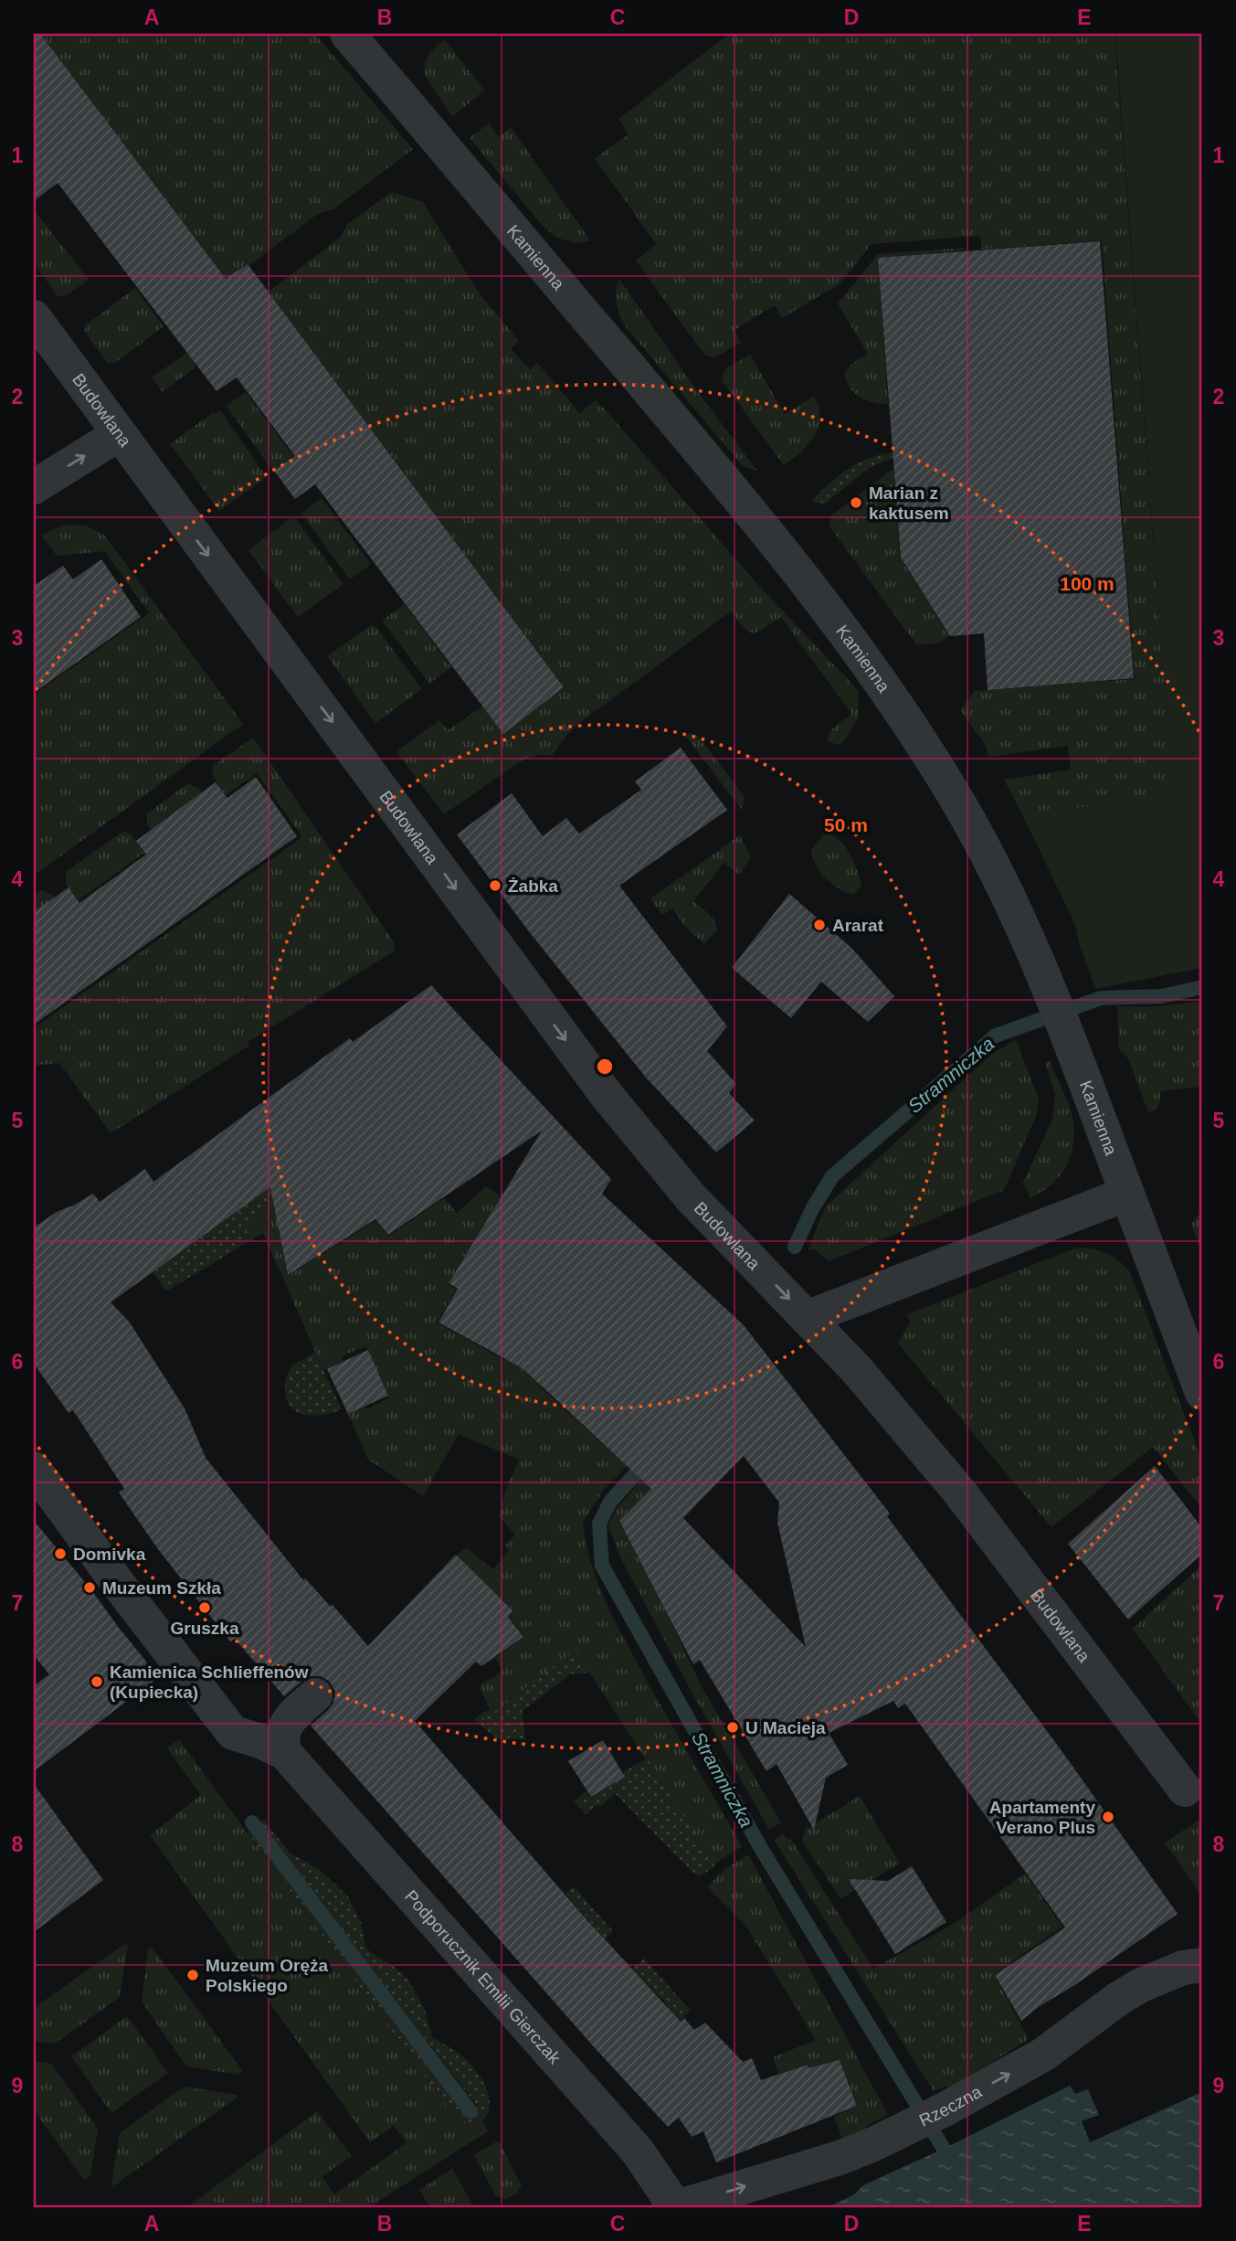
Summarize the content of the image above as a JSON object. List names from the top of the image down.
{
  "streets": {
    "street": [
      "Kamienna",
      "Budowlana",
      "Podporucznik Emilii Gierczak",
      "Rzeczna"
    ]
  },
  "one_way": ["Budowlana", "Rzeczna"],
  "water": ["Stramniczka"],
  "places": [
    "Marian z kaktusem",
    "Żabka",
    "Ararat",
    "Domivka",
    "Muzeum Szkła",
    "Gruszka",
    "Kamienica Schlieffenów (Kupiecka)",
    "U Macieja",
    "Apartamenty Verano Plus",
    "Muzeum Oręża Polskiego"
  ],
  "grid": {
    "columns": [
      "A",
      "B",
      "C",
      "D",
      "E"
    ],
    "rows": [
      "1",
      "2",
      "3",
      "4",
      "5",
      "6",
      "7",
      "8",
      "9"
    ]
  },
  "rings": ["100 m", "50 m"]
}
